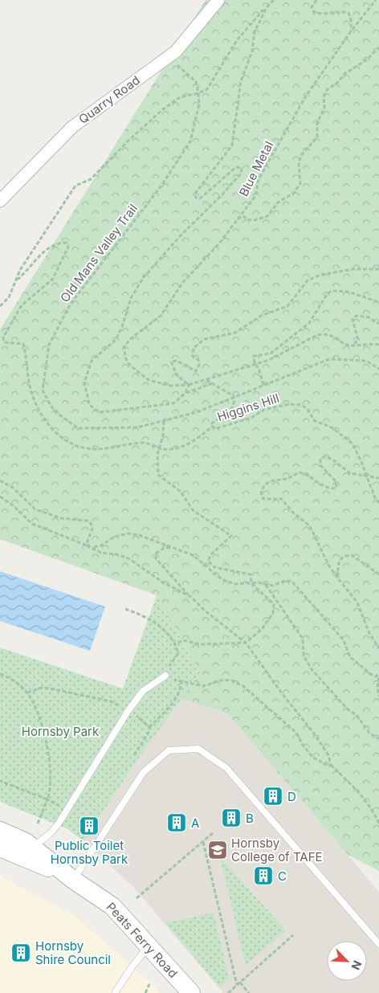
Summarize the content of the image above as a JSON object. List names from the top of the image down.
{
  "streets": {
    "main road": ["Peats Ferry Road"],
    "street": ["Quarry Road"],
    "path": ["Blue Metal", "Old Mans Valley Trail", "Higgins Hill"]
  },
  "parks": ["Hornsby Park"],
  "places": {
    "building": [
      "D",
      "B",
      "A",
      "Public Toilet Hornsby Park",
      "C",
      "Hornsby Shire Council"
    ],
    "school or university": ["Hornsby College of TAFE"]
  },
  "north": "bottom right"
}
